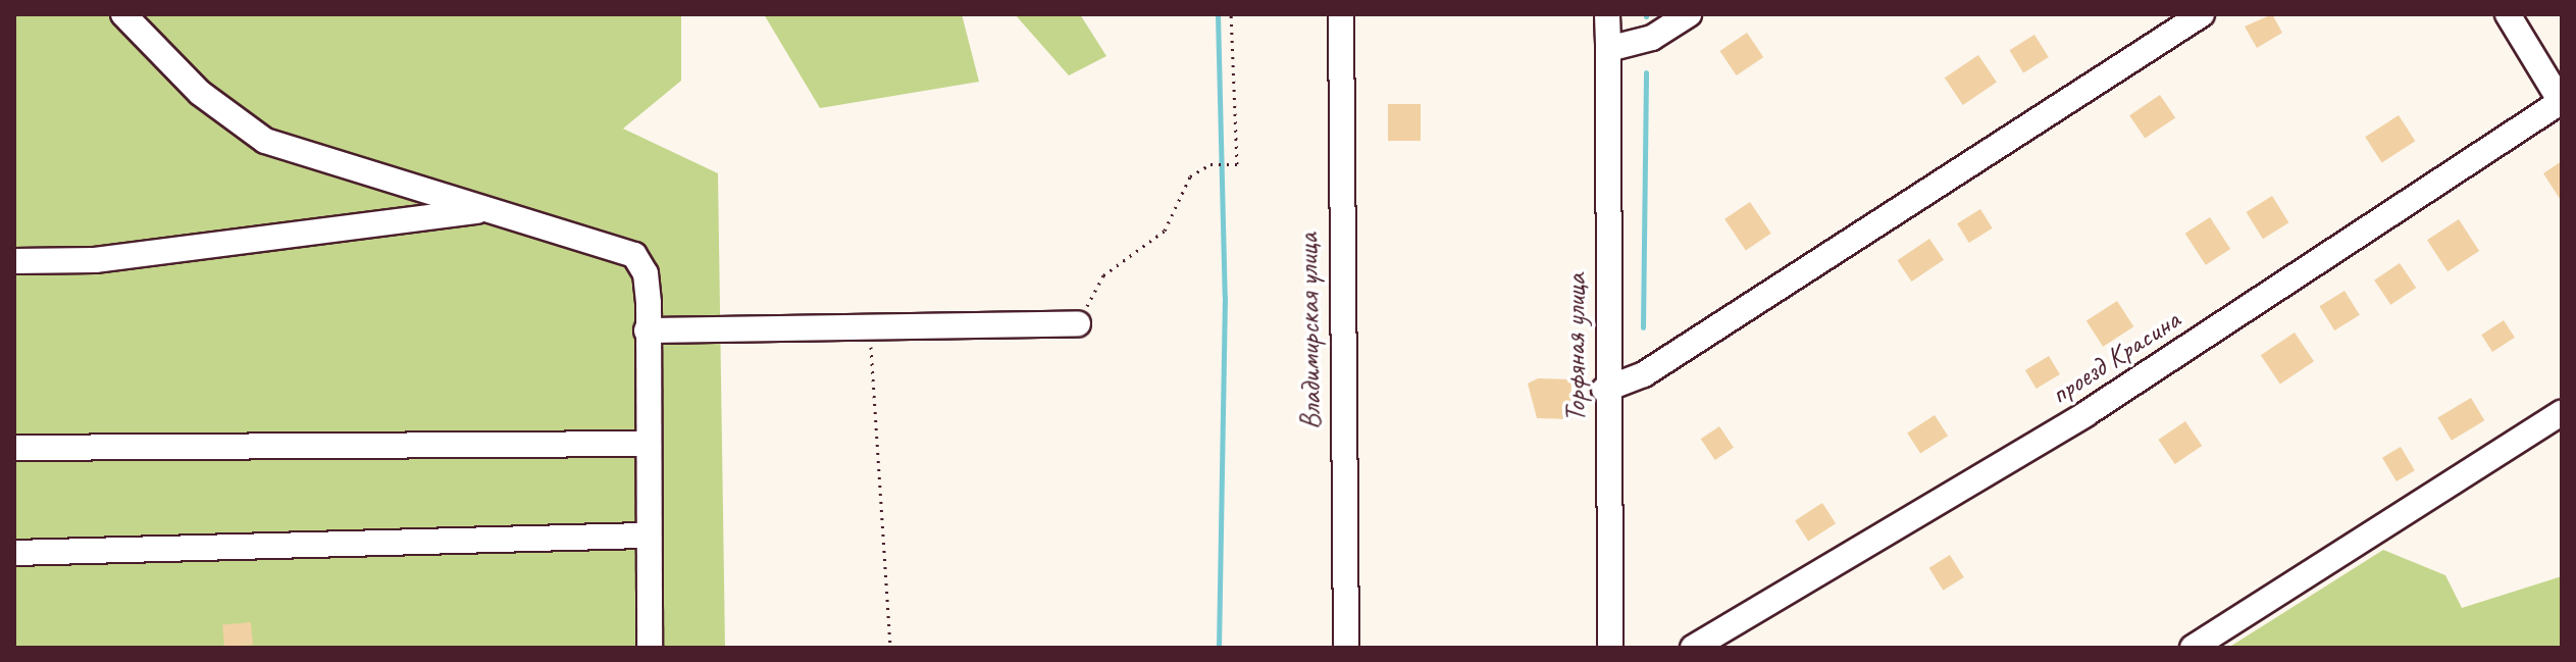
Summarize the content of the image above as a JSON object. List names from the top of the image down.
{
  "streets": {
    "street": ["Владимирская улица", "Торфяная улица", "проезд Красина"]
  }
}
